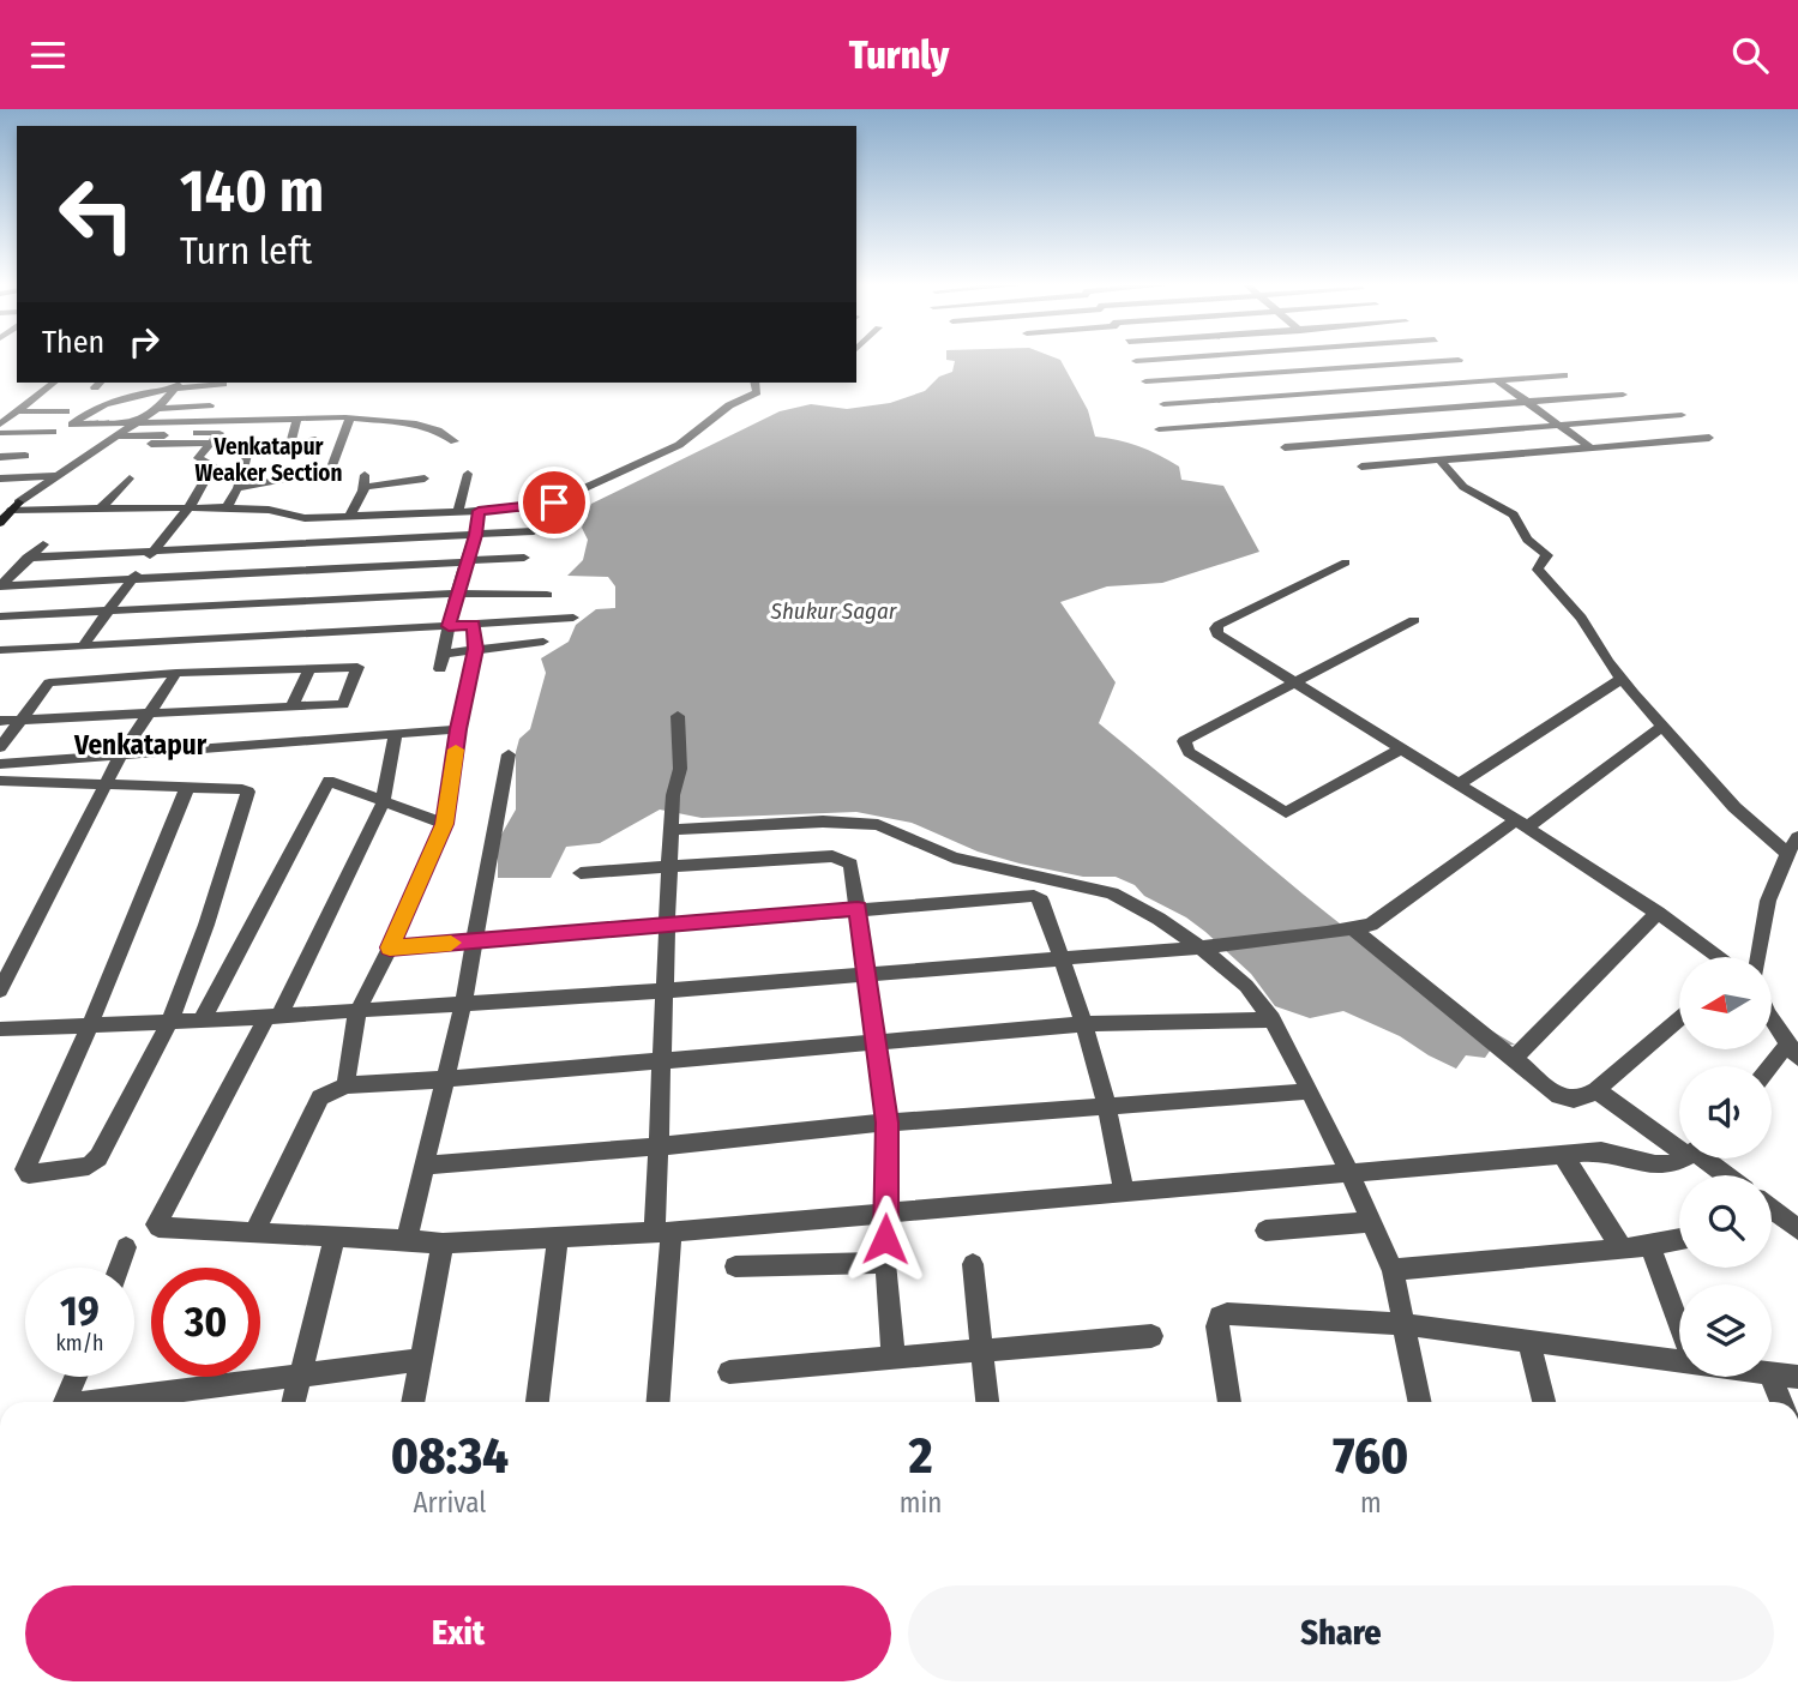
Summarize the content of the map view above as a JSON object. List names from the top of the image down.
{
  "districts": ["Venkatapur Weaker Section", "Venkatapur"],
  "water": ["Shukur Sagar"],
  "north": "left",
  "page": {
    "header": "Turnly",
    "turn": ["140 m", "Turn left"],
    "then": "Then",
    "speed": "19 km/h",
    "limit": "30",
    "eta": [
      "08:34",
      "Arrival",
      "2",
      "min",
      "760",
      "m"
    ],
    "buttons": ["Exit", "Share"]
  }
}
